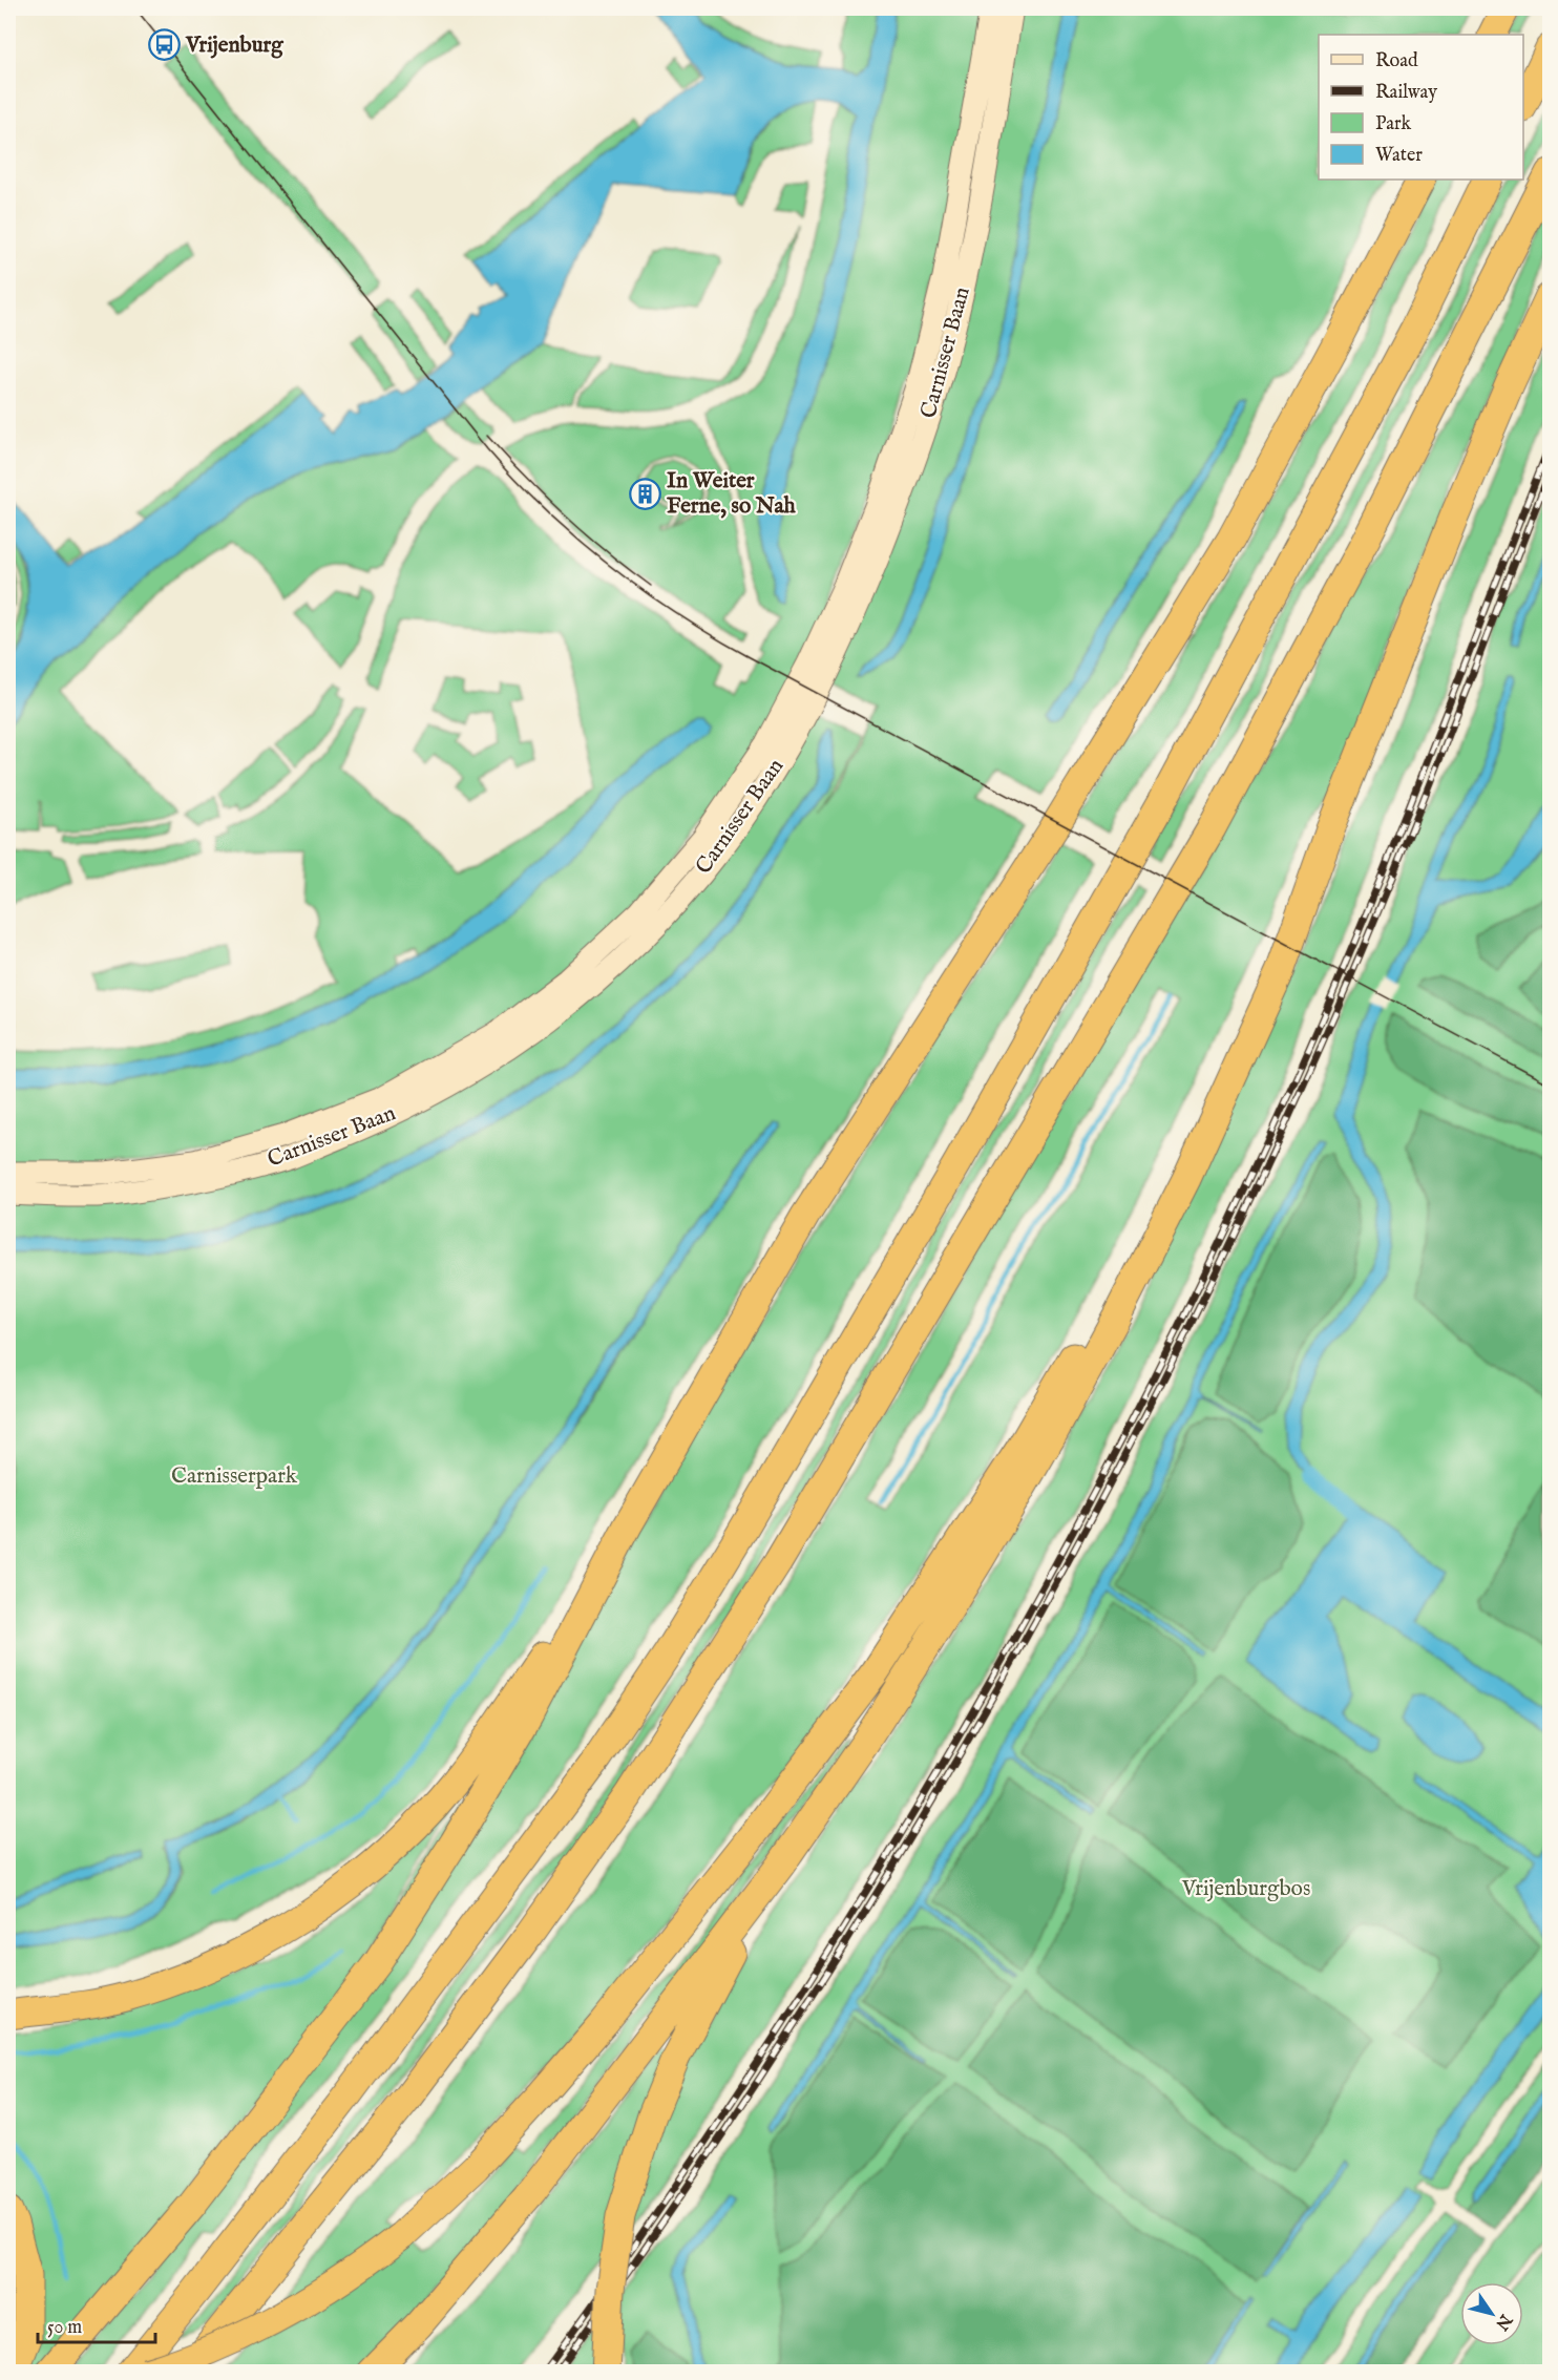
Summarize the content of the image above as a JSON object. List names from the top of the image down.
{
  "streets": {
    "main road": ["Carnisser Baan"]
  },
  "parks": ["Carnisserpark", "Vrijenburgbos"],
  "places": {
    "bus stop": ["Vrijenburg"],
    "building": ["In Weiter Ferne, so Nah"]
  },
  "legend": [
    "Road",
    "Railway",
    "Park",
    "Water"
  ],
  "scale_bar": "50 m",
  "north": "bottom right"
}
